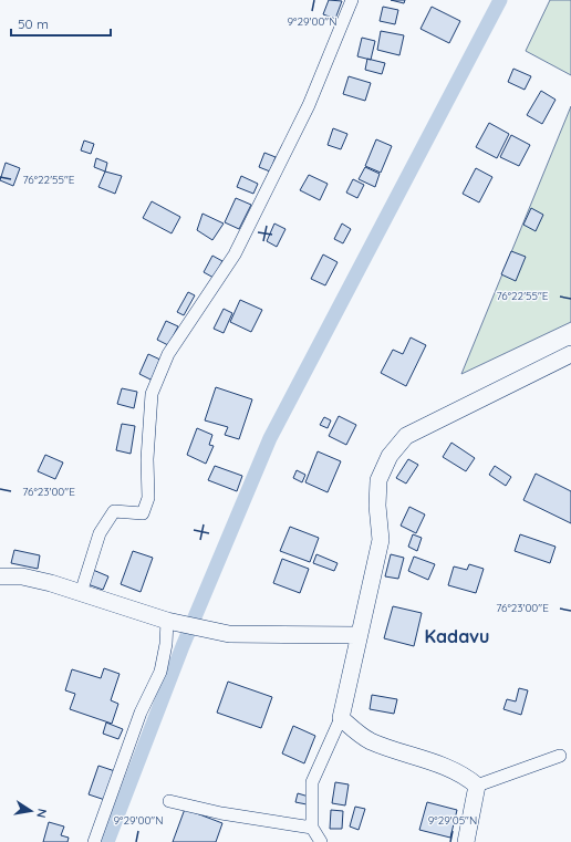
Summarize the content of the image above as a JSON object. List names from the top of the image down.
{
  "districts": ["Kadavu"],
  "scale_bar": "50 m",
  "north": "right",
  "coordinates": [
    "9°29'00\"N",
    "76°22'55\"E",
    "76°23'00\"E",
    "9°29'05\"N"
  ]
}
